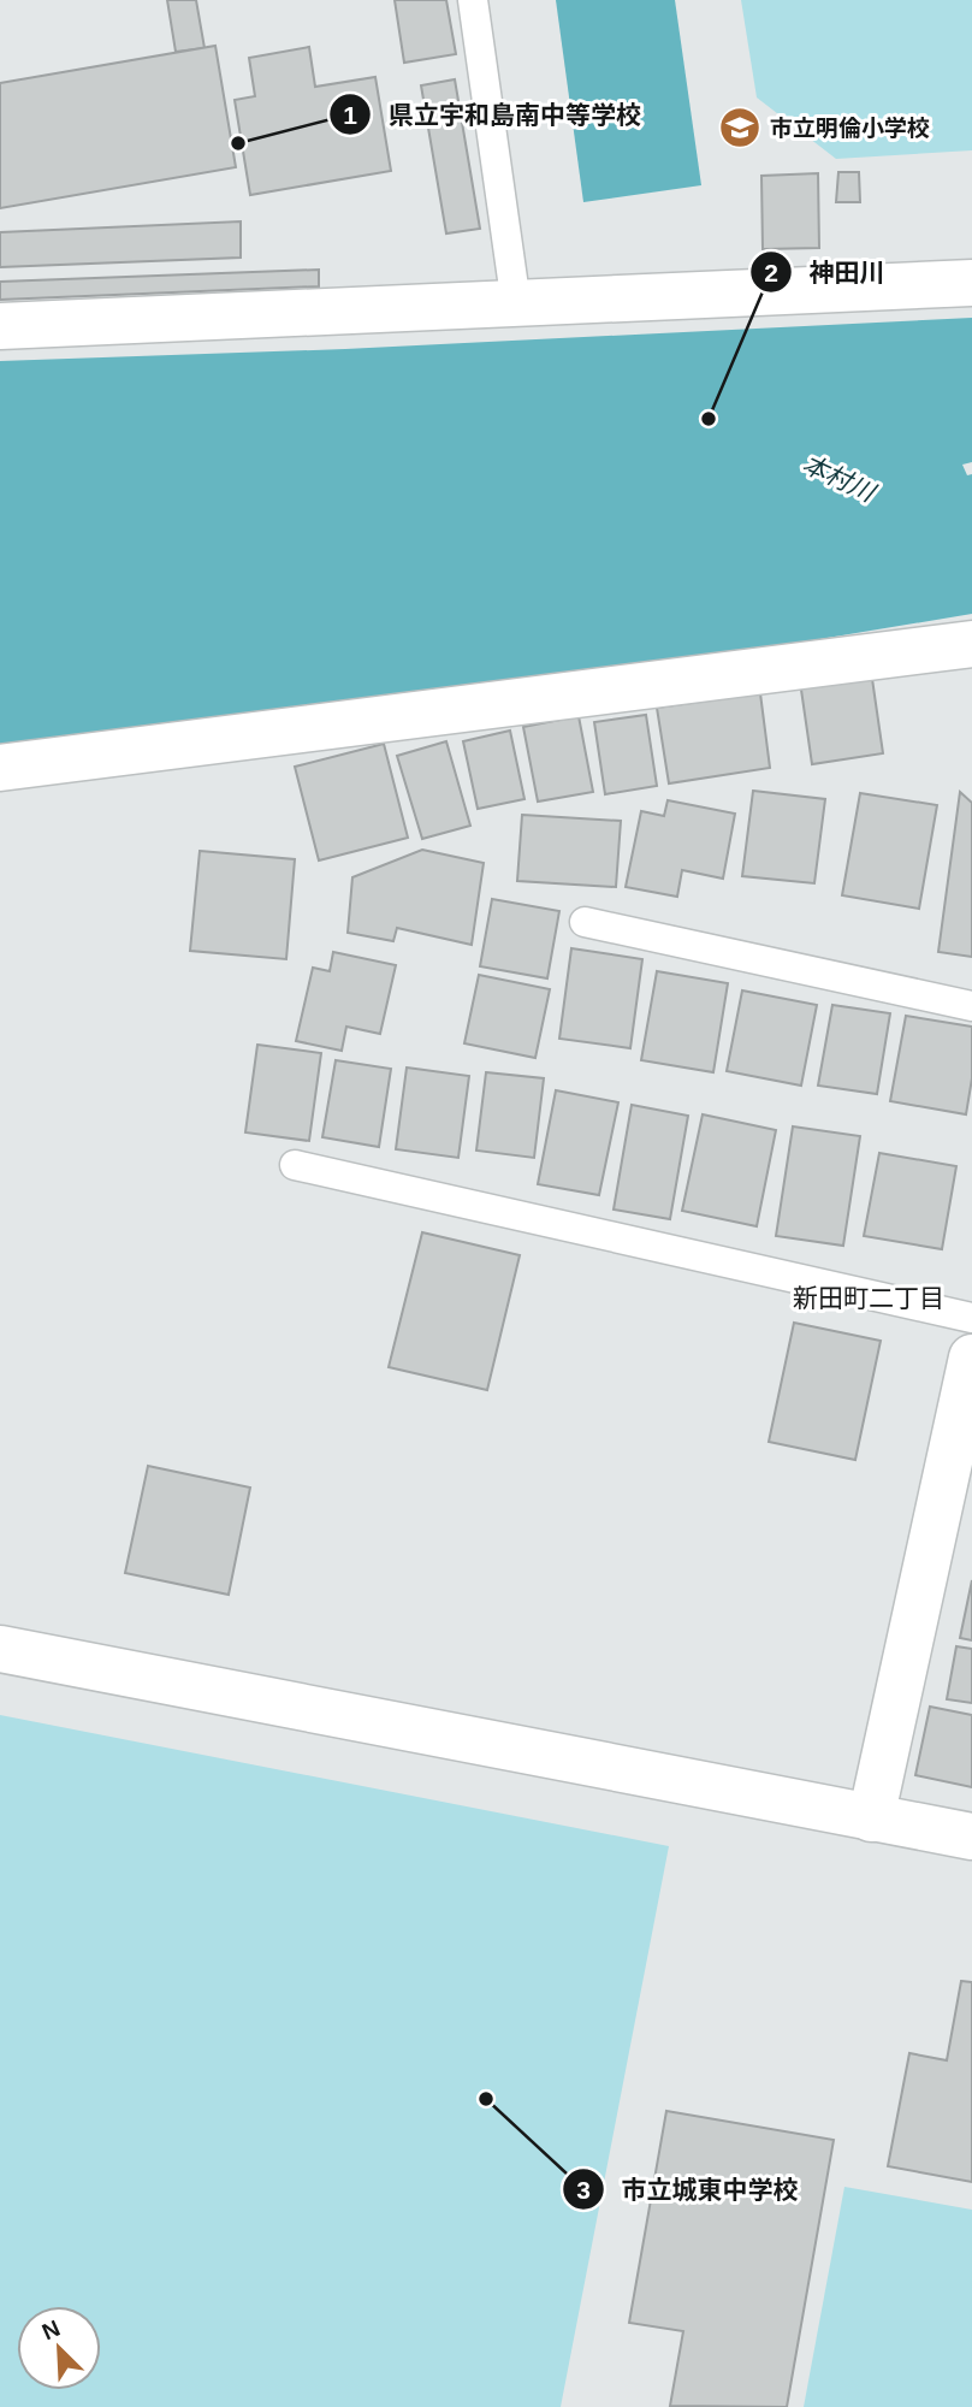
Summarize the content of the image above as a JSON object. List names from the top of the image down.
{
  "districts": ["新田町二丁目"],
  "water": ["本村川"],
  "places": {
    "school or university": ["市立明倫小学校"],
    "other": ["県立宇和島南中等学校", "神田川", "市立城東中学校"]
  },
  "north": "top left"
}
